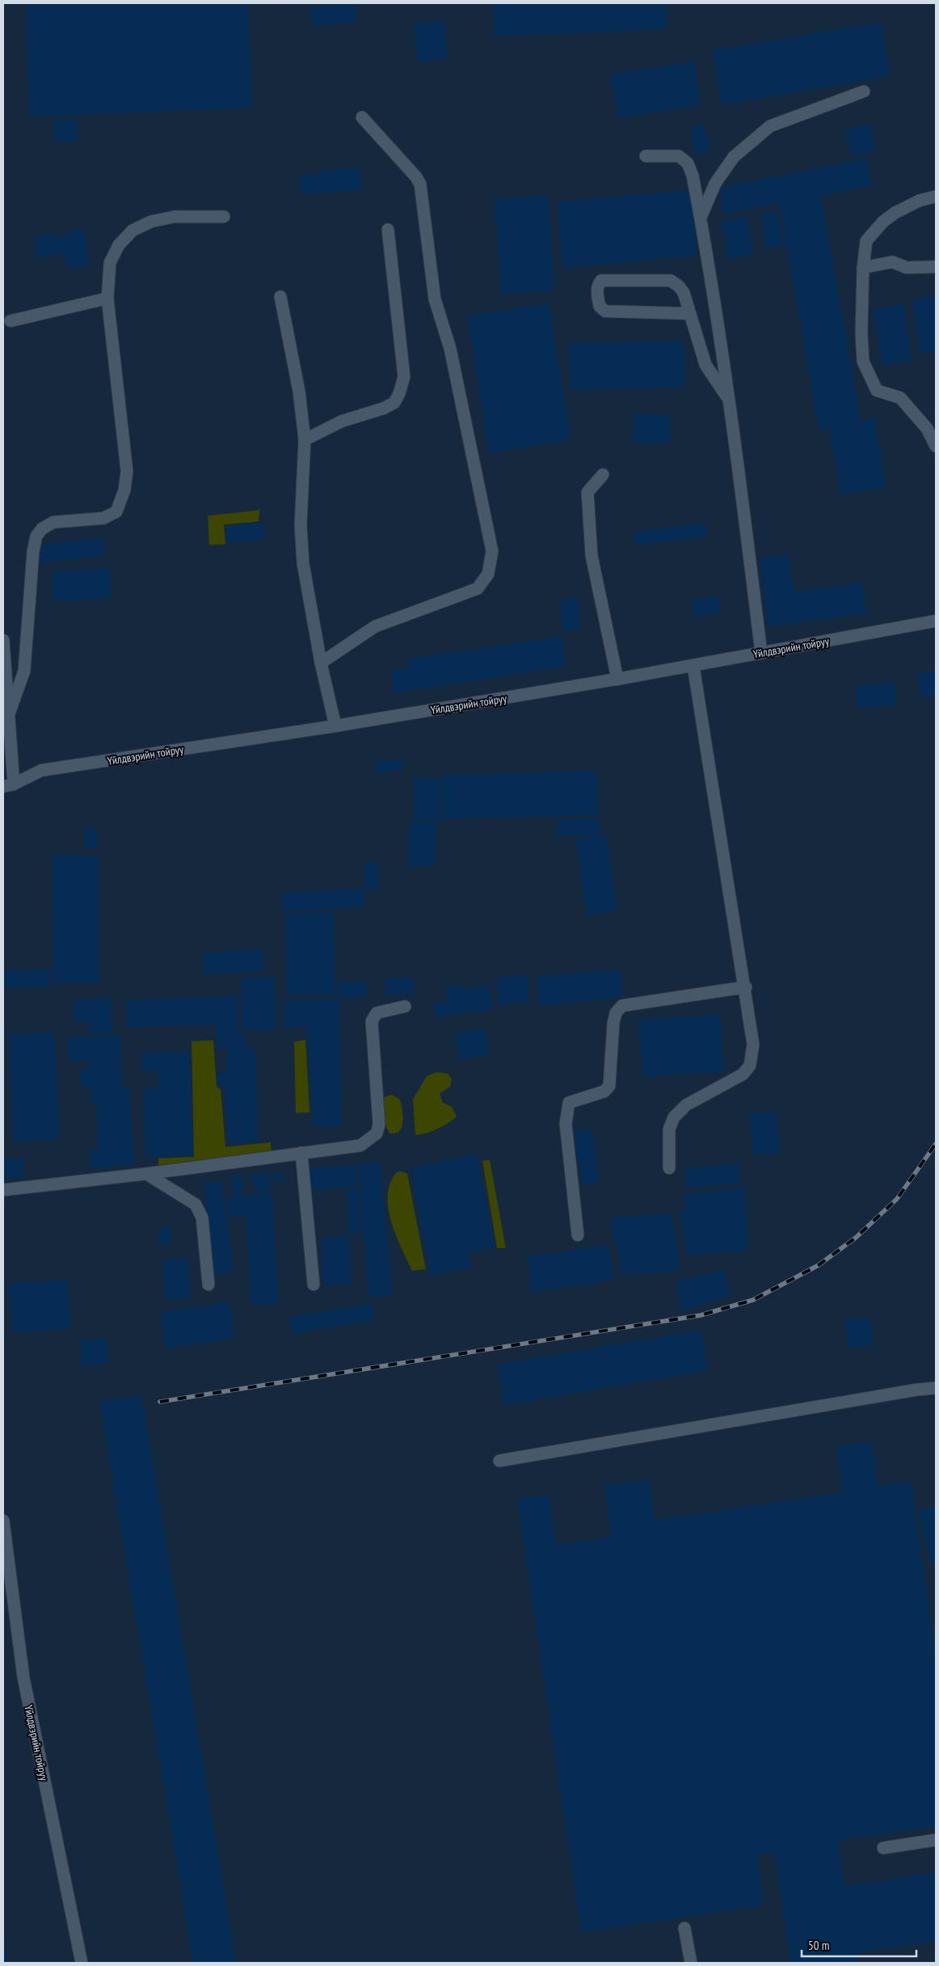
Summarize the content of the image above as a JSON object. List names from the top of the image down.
{
  "streets": {
    "lane": ["Үйлдвэрийн тойруу"]
  },
  "scale_bar": "50 m"
}
